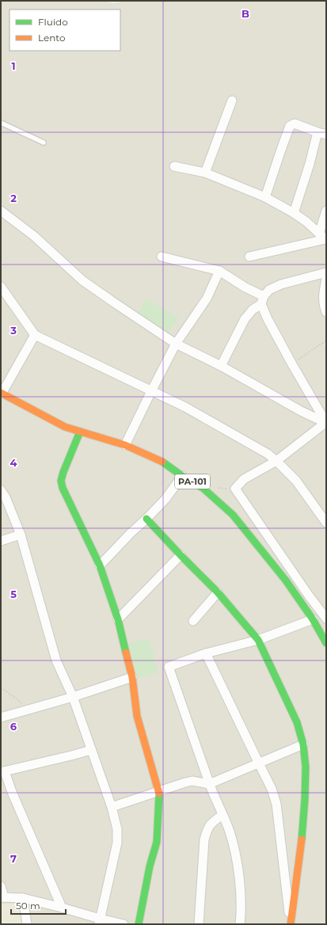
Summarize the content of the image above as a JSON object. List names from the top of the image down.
{
  "streets": {
    "street": ["PA-101"]
  },
  "legend": ["Fluido", "Lento"],
  "scale_bar": "50 m",
  "grid": {
    "columns": ["B"],
    "rows": [
      "1",
      "2",
      "3",
      "4",
      "5",
      "6",
      "7"
    ]
  }
}
